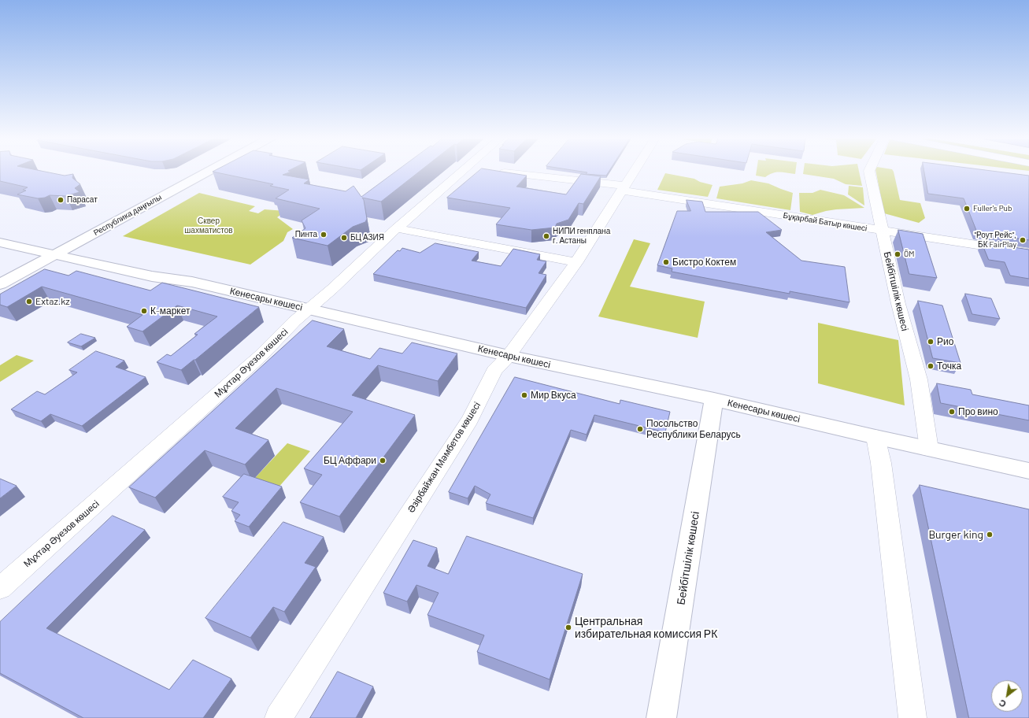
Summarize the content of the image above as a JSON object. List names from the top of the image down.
{
  "streets": {
    "main road": ["Республика даңғылы", "Бейбітшілік көшесі", "Кенесары көшесі"],
    "street": ["Бұқарбай Батыр көшесі", "Мұхтар Әуезов көшесі", "Әзірбайжан Мәмбетов көшесі"]
  },
  "crossings": [
    ["Республика даңғылы", "Кенесары көшесі"],
    ["Бұқарбай Батыр көшесі", "Бейбітшілік көшесі"],
    ["Бұқарбай Батыр көшесі", "Әзірбайжан Мәмбетов көшесі"],
    ["Бейбітшілік көшесі", "Кенесары көшесі"],
    ["Кенесары көшесі", "Мұхтар Әуезов көшесі"],
    ["Кенесары көшесі", "Әзірбайжан Мәмбетов көшесі"]
  ],
  "parks": ["Сквер шахматистов"],
  "places": [
    "Парасат",
    "Fuller's Pub",
    "Пинта",
    "НИПИ генплана г. Астаны",
    "БЦ АЗИЯ",
    "\"Роут Рейс\", БК FairPlay",
    "ÖM",
    "Бистро Коктем",
    "Extaz.kz",
    "К-маркет",
    "Рио",
    "Точка",
    "Мир Вкуса",
    "Про вино",
    "Посольство Республики Беларусь",
    "БЦ Аффари",
    "Burger king",
    "Центральная избирательная комиссия РК"
  ],
  "north": "bottom left"
}
